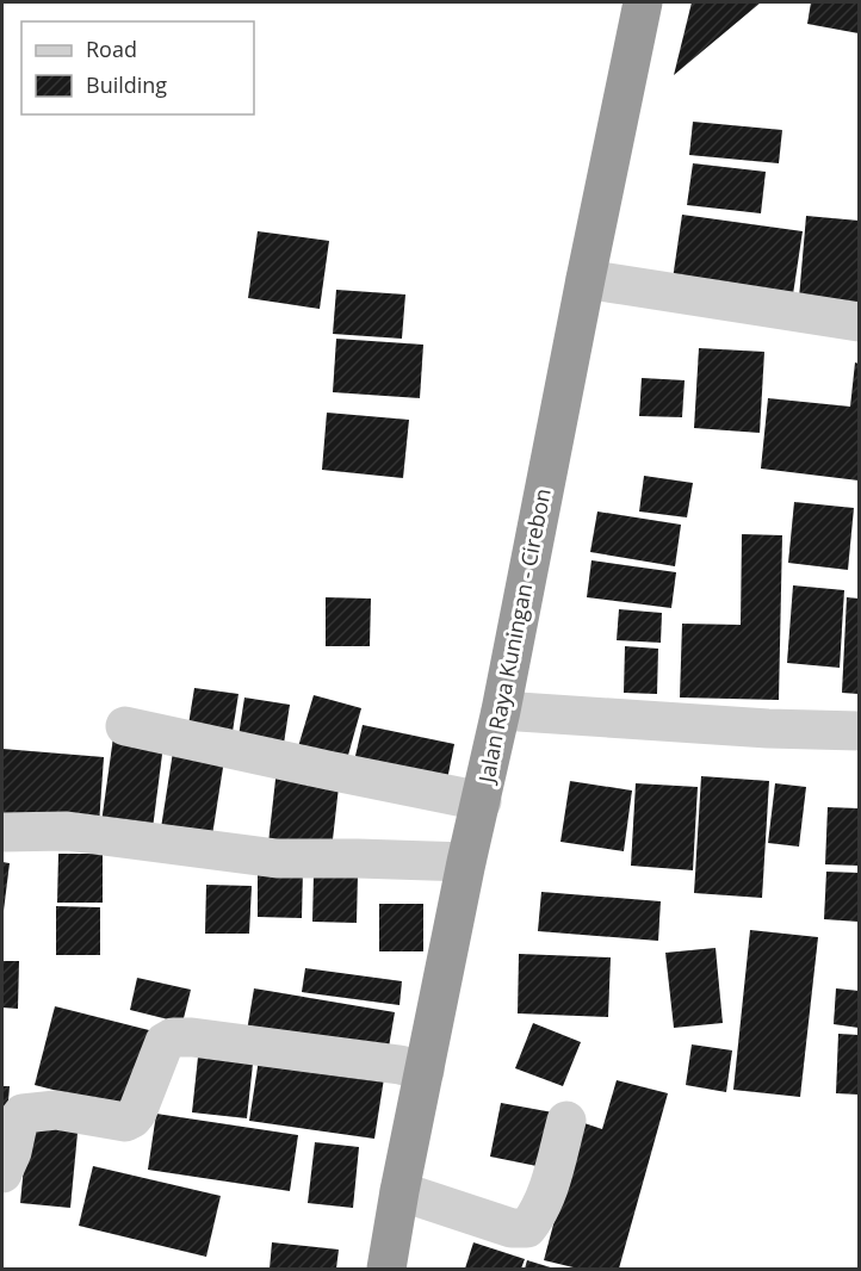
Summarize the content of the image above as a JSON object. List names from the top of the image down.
{
  "streets": {
    "highway": ["Jalan Raya Kuningan - Cirebon"]
  },
  "legend": ["Road", "Building"]
}
